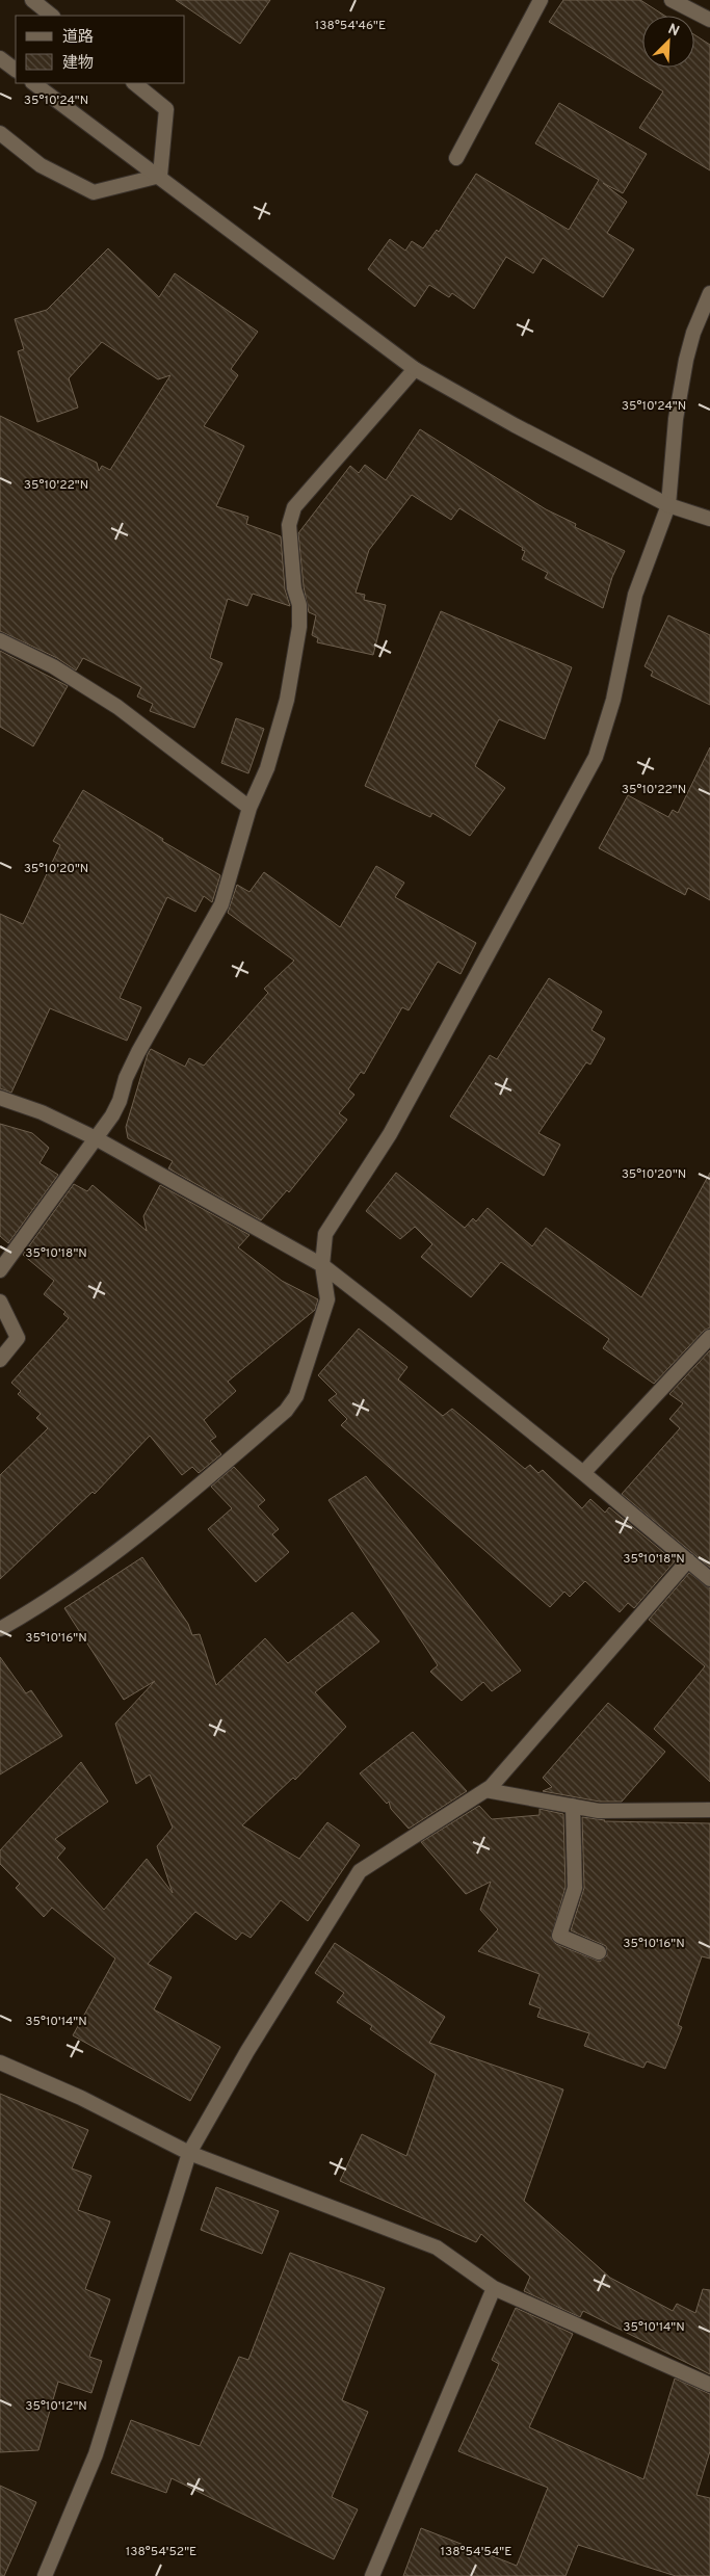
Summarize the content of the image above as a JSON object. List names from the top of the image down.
{
  "legend": ["道路", "建物"],
  "north": "top right",
  "coordinates": [
    "138°54'46\"E",
    "35°10'24\"N",
    "35°10'22\"N",
    "35°10'20\"N",
    "35°10'18\"N",
    "35°10'16\"N",
    "35°10'14\"N",
    "35°10'12\"N",
    "138°54'52\"E",
    "138°54'54\"E"
  ]
}
